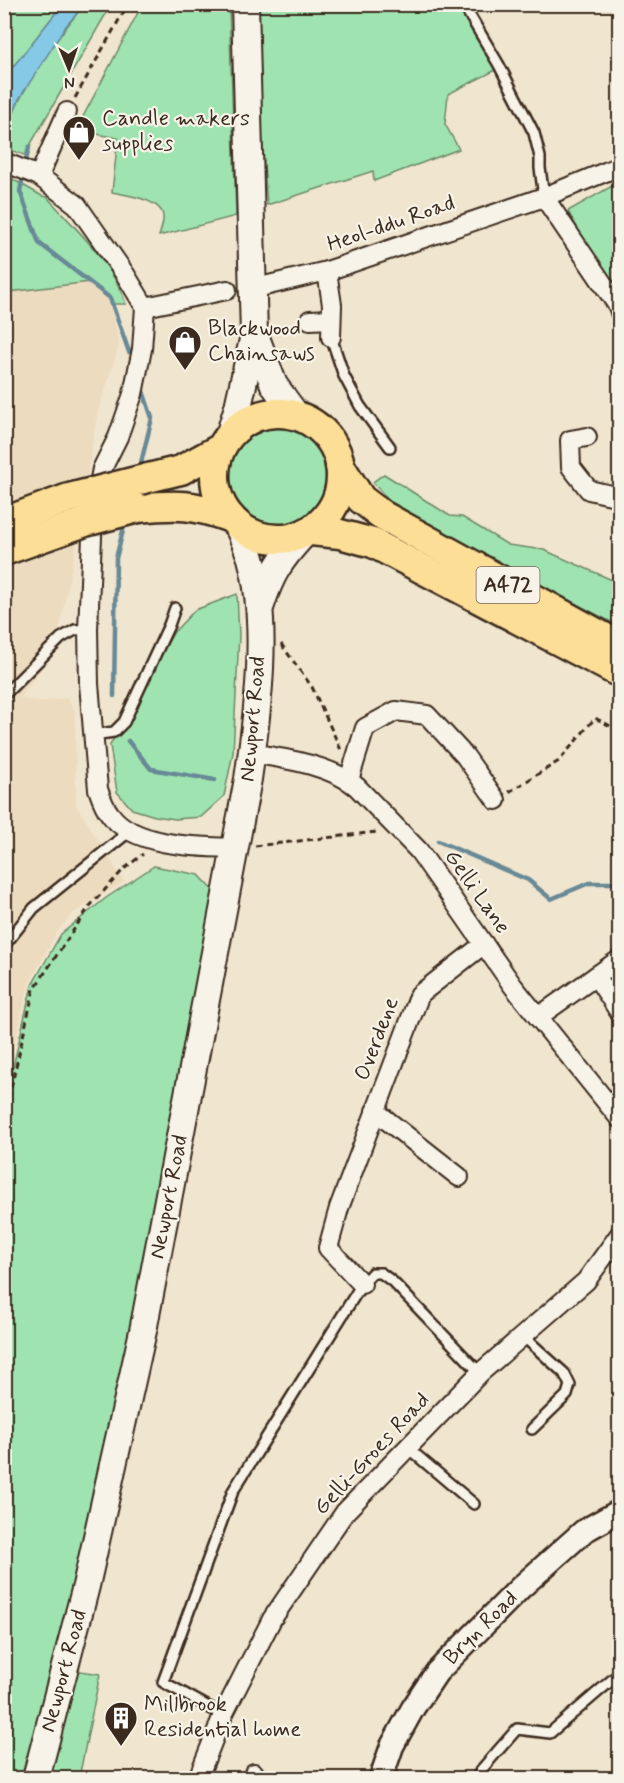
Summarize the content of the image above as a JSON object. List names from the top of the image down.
{
  "streets": {
    "main road": ["A472", "Newport Road"],
    "street": [
      "Heol-ddu Road",
      "Gelli Lane",
      "Overdene",
      "Gelli-Groes Road",
      "Bryn Road"
    ]
  },
  "crossings": [
    ["A472", "Newport Road"],
    ["Newport Road", "Gelli Lane"],
    ["Gelli Lane", "Overdene"]
  ],
  "places": {
    "shop": ["Candle makers supplies", "Blackwood Chainsaws"],
    "building": ["Millbrook Residential home"]
  },
  "north": "bottom"
}
